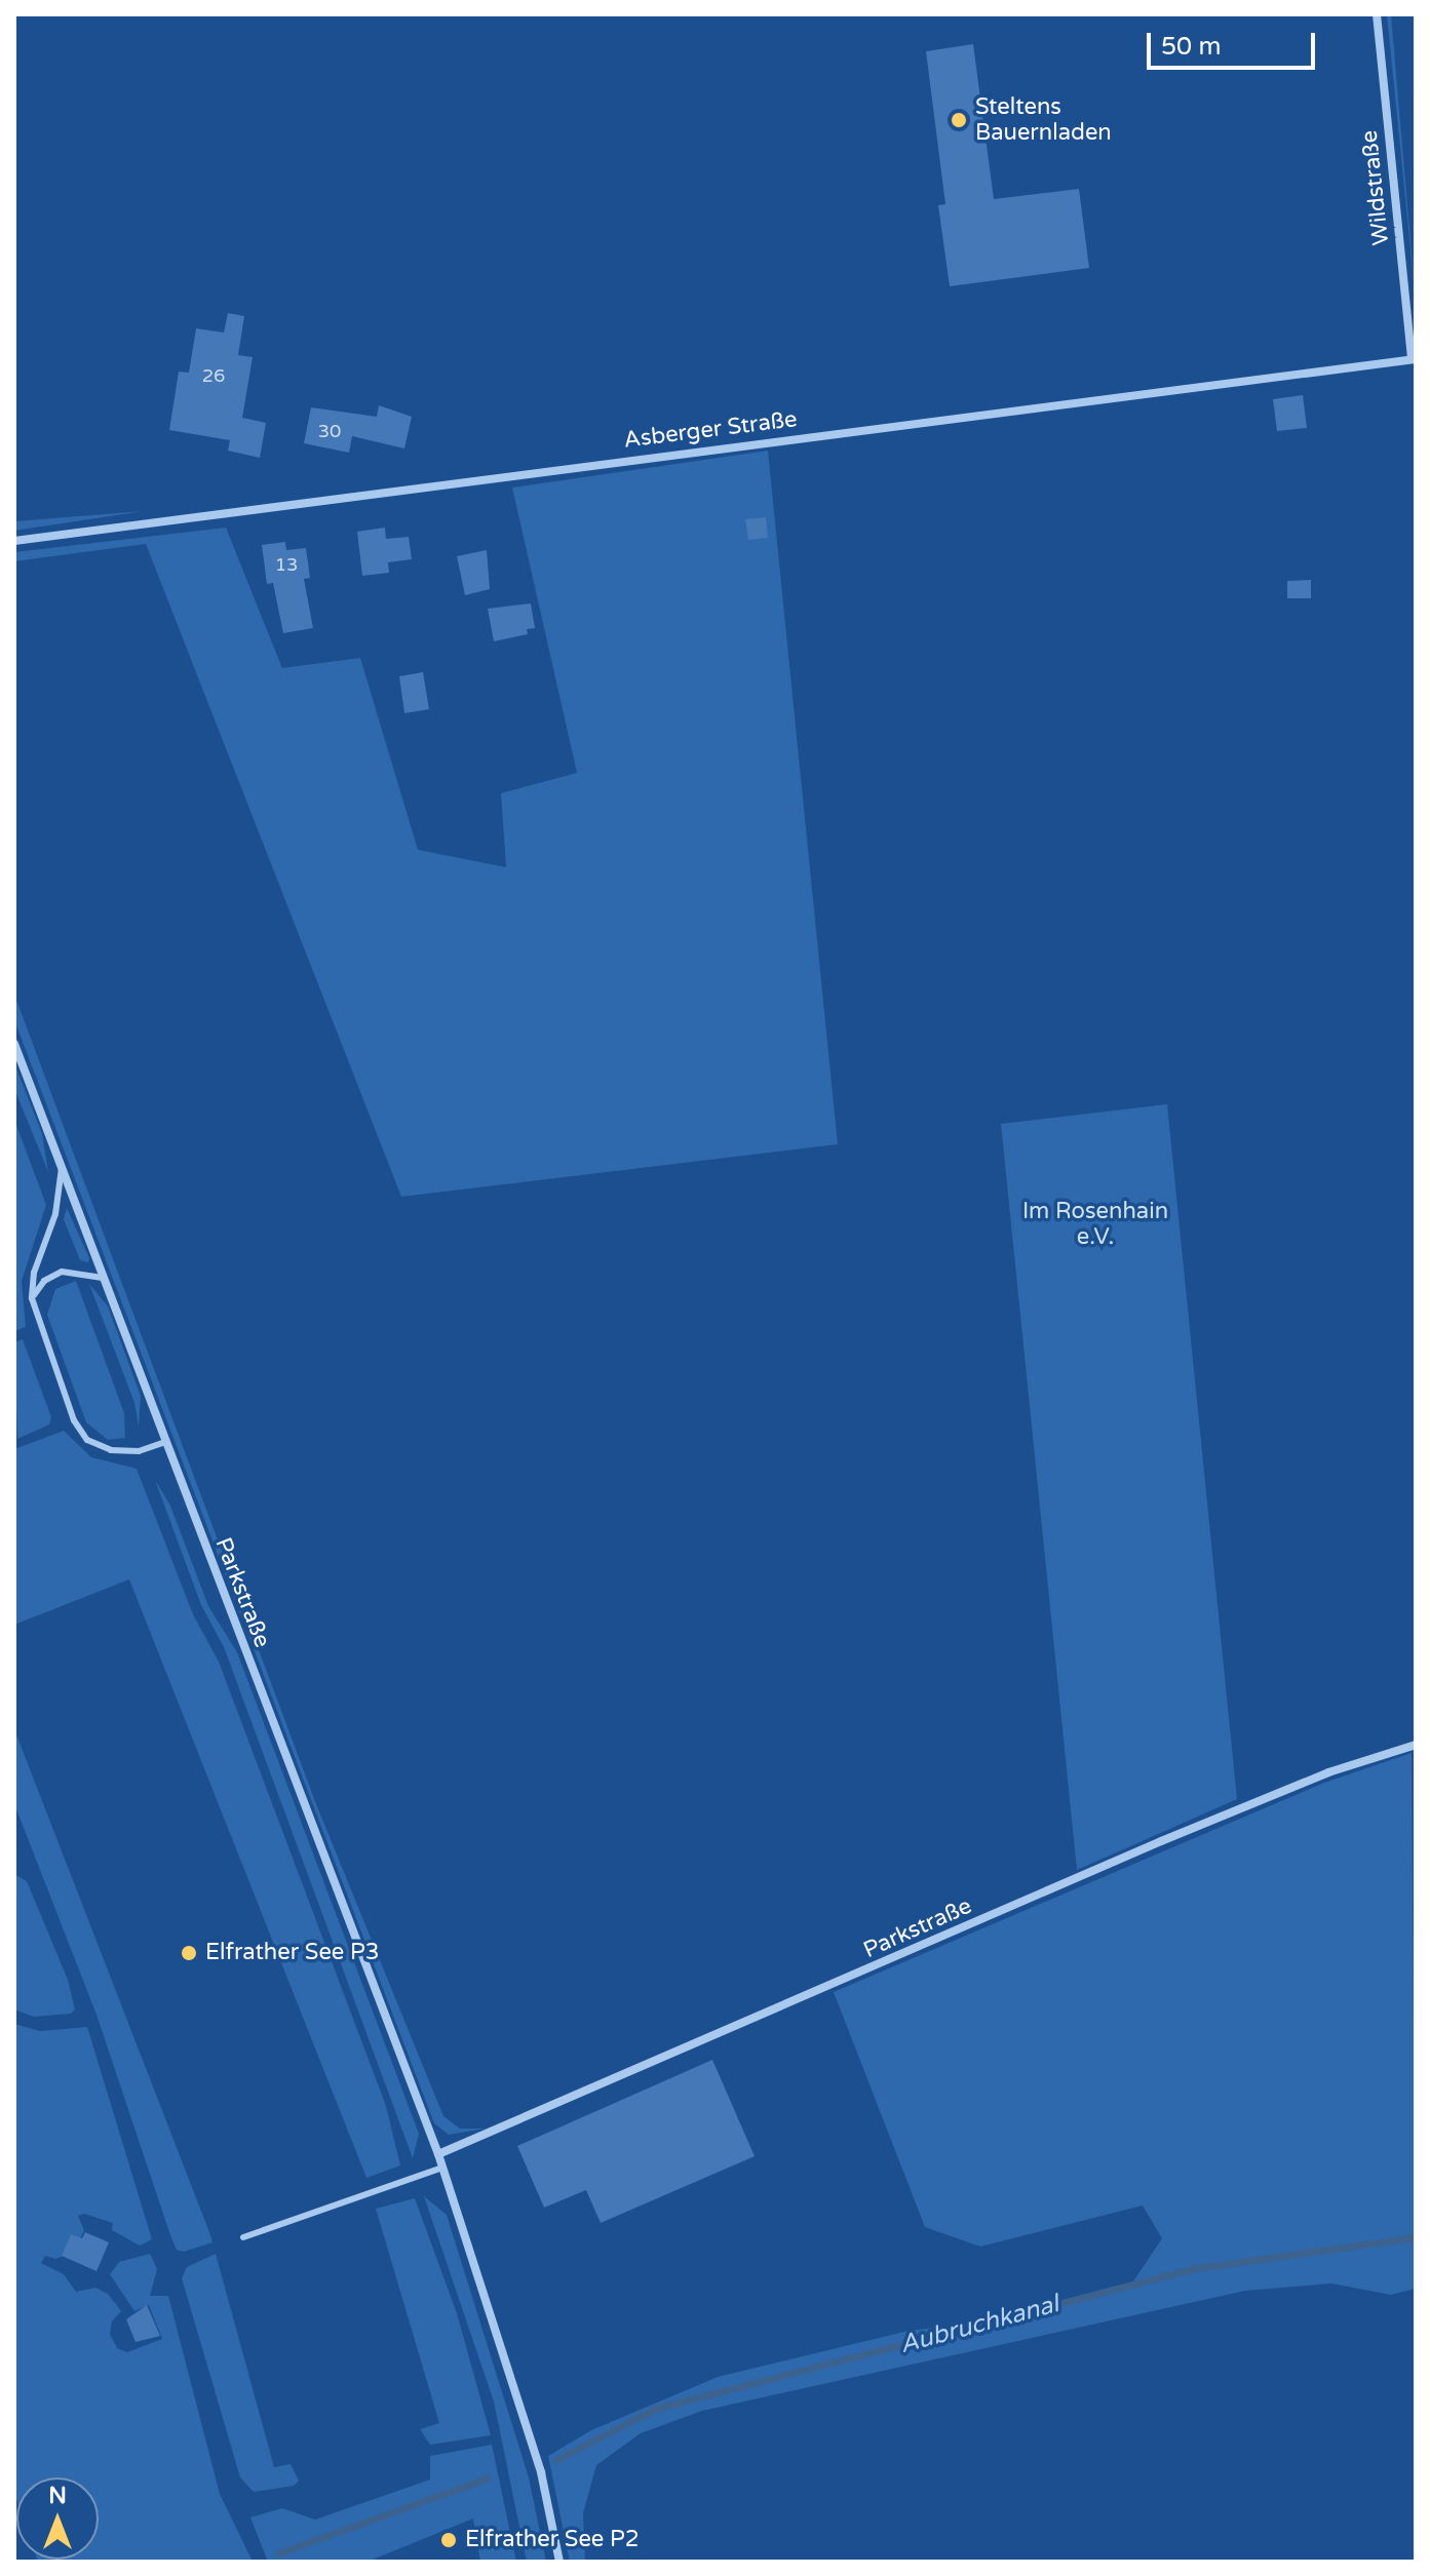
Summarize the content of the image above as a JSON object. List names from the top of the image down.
{
  "streets": {
    "street": ["Wildstraße", "Asberger Straße", "Parkstraße"]
  },
  "crossings": [
    ["Wildstraße", "Asberger Straße"]
  ],
  "water": ["Aubruchkanal"],
  "parks": ["Im Rosenhain e.V."],
  "places": ["Steltens Bauernladen", "Elfrather See P3", "Elfrather See P2"],
  "house_numbers": ["26", "30", "13"],
  "scale_bar": "50 m",
  "north": "top"
}
